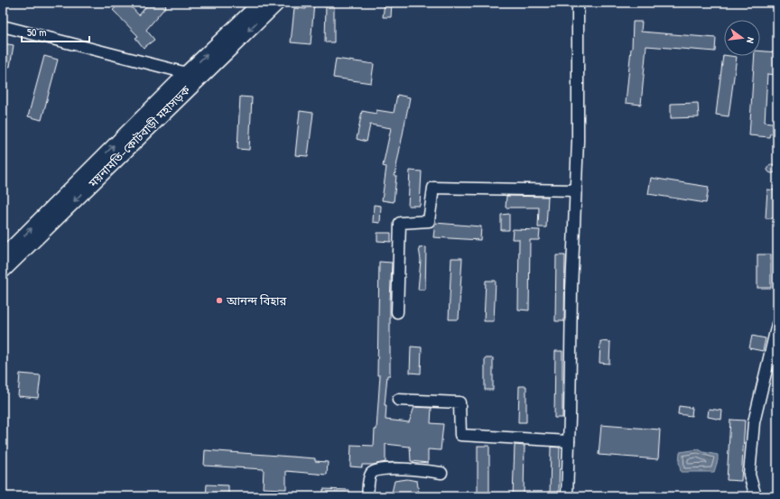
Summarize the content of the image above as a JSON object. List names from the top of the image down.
{
  "streets": {
    "main road": ["ময়নামতি–কোটবাড়ী মহাসড়ক"]
  },
  "places": ["আনন্দ বিহার"],
  "scale_bar": "50 m",
  "north": "right"
}
